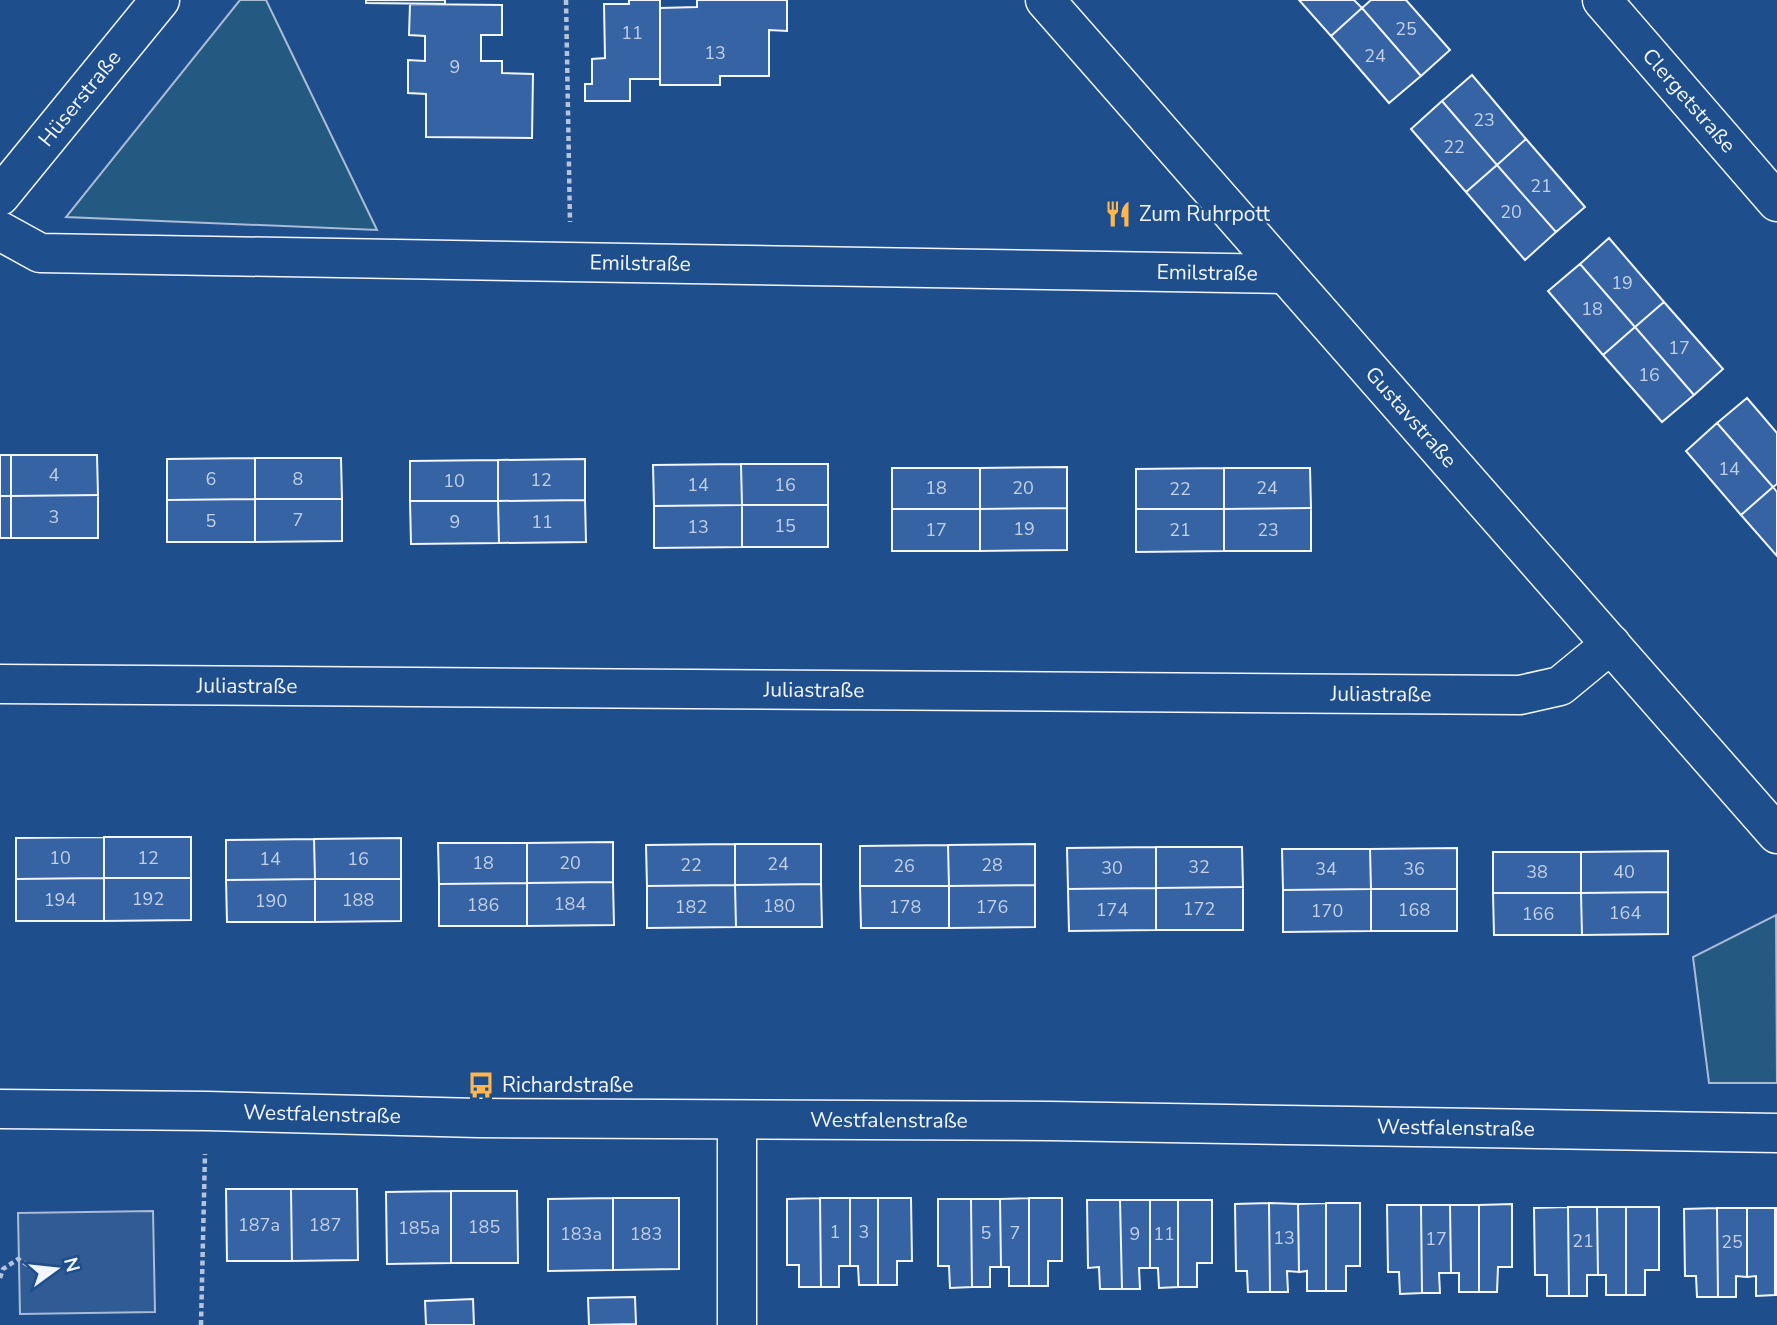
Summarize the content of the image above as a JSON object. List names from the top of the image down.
{
  "streets": {
    "street": [
      "Hüserstraße",
      "Clergetstraße",
      "Emilstraße",
      "Gustavstraße",
      "Juliastraße",
      "Westfalenstraße"
    ]
  },
  "crossings": [
    ["Emilstraße", "Gustavstraße"],
    ["Gustavstraße", "Juliastraße"]
  ],
  "places": {
    "restaurant": ["Zum Ruhrpott"],
    "bus stop": ["Richardstraße"]
  },
  "house_numbers": [
    "25",
    "11",
    "13",
    "24",
    "9",
    "23",
    "22",
    "21",
    "20",
    "19",
    "18",
    "17",
    "16",
    "14",
    "4",
    "6",
    "8",
    "12",
    "10",
    "14",
    "16",
    "18",
    "20",
    "24",
    "22",
    "3",
    "7",
    "5",
    "9",
    "11",
    "15",
    "13",
    "19",
    "17",
    "21",
    "23",
    "10",
    "12",
    "14",
    "16",
    "18",
    "20",
    "24",
    "22",
    "28",
    "26",
    "32",
    "30",
    "34",
    "36",
    "38",
    "40",
    "192",
    "194",
    "188",
    "190",
    "184",
    "186",
    "180",
    "182",
    "178",
    "176",
    "172",
    "174",
    "168",
    "170",
    "164",
    "166",
    "187a",
    "187",
    "185",
    "185a",
    "1",
    "3",
    "5",
    "7",
    "183a",
    "183",
    "9",
    "11",
    "13",
    "17",
    "21",
    "25"
  ],
  "north": "right"
}
